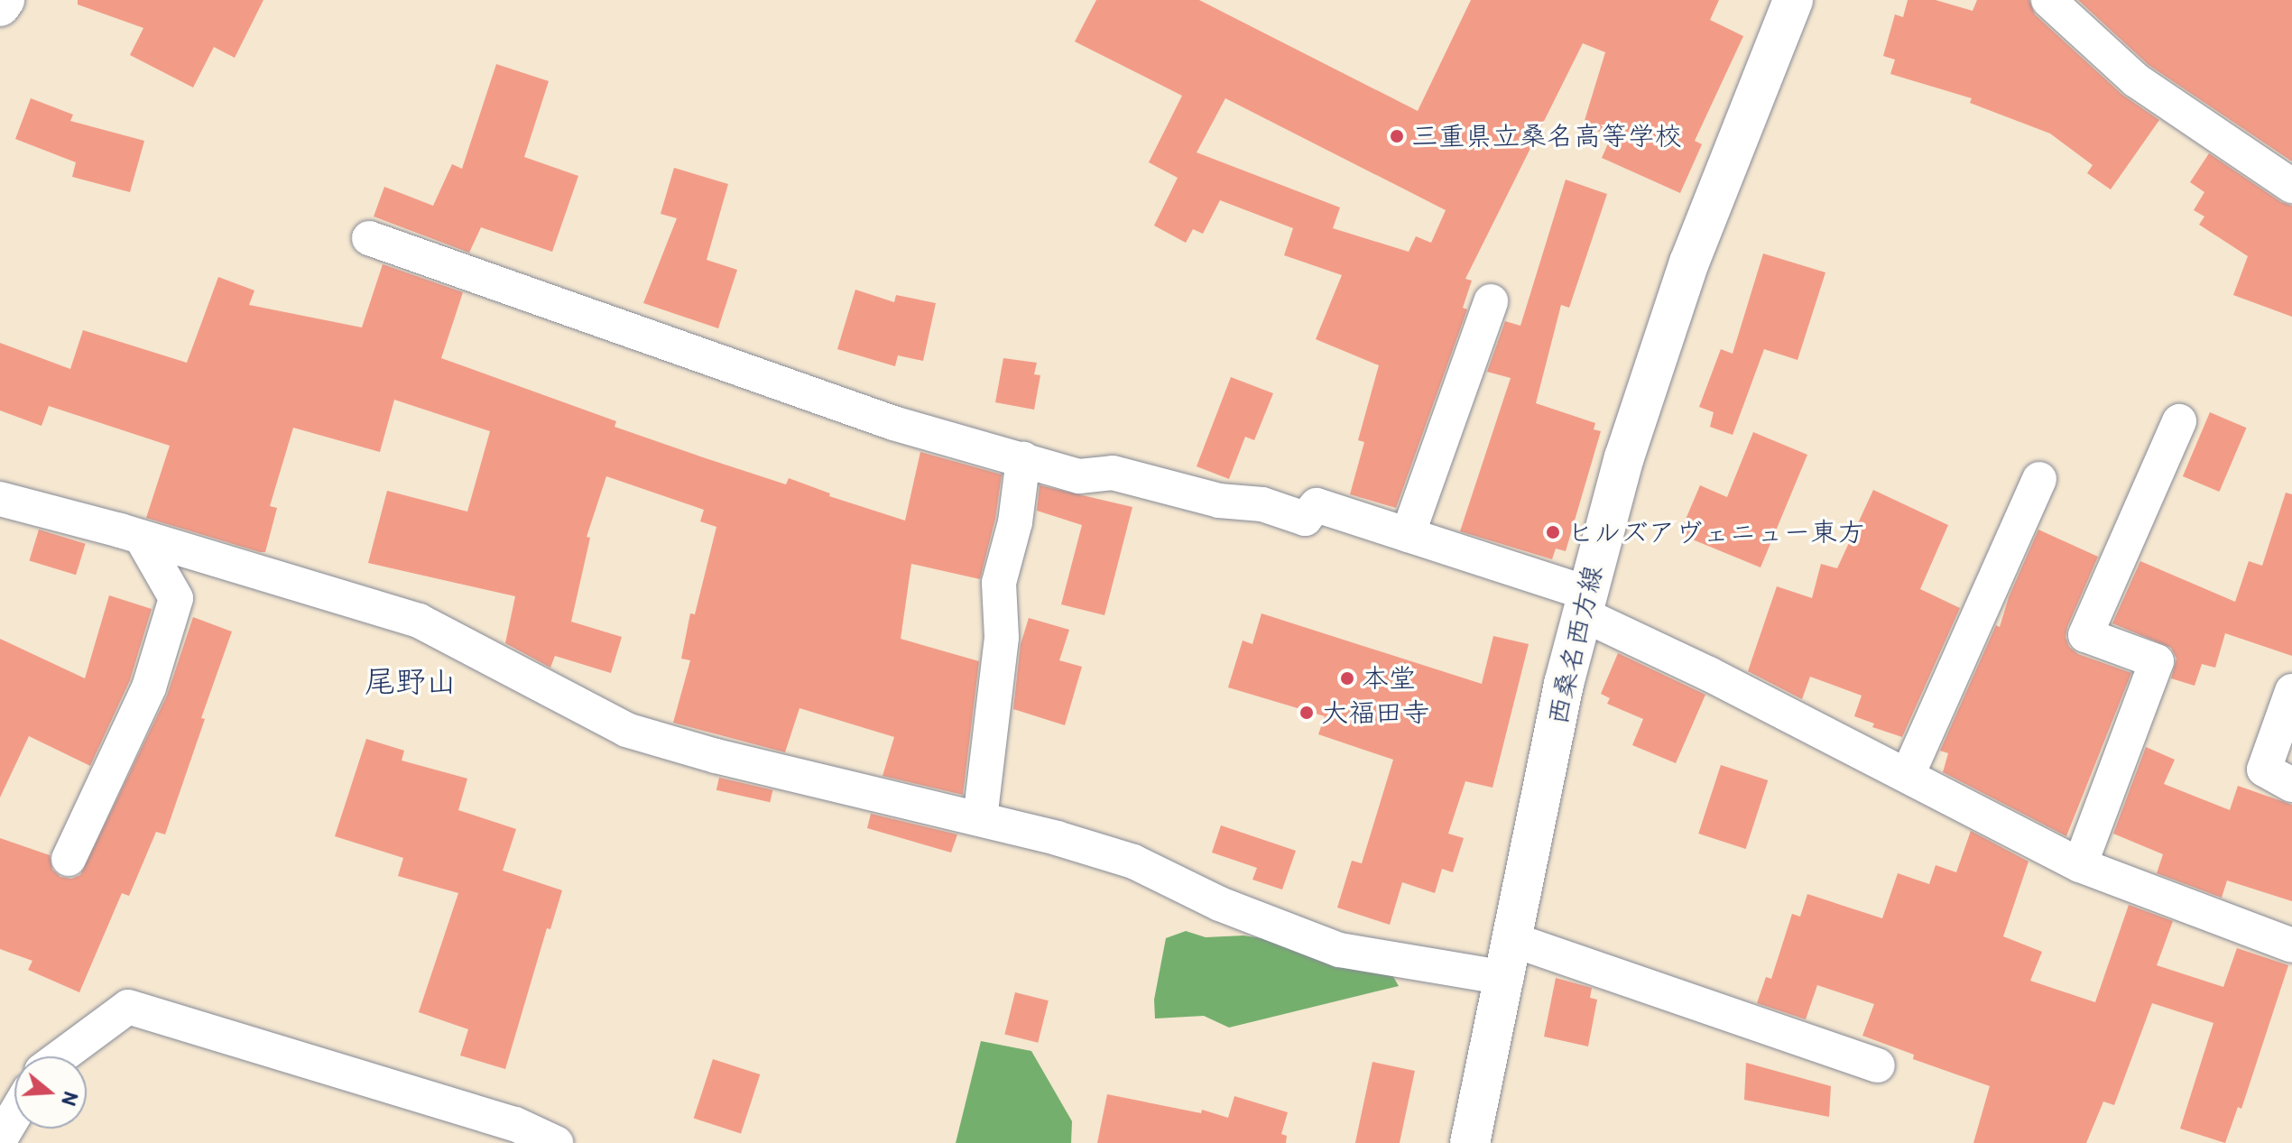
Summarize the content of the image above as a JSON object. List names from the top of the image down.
{
  "streets": {
    "street": ["西桑名西方線"]
  },
  "districts": ["尾野山"],
  "places": [
    "三重県立桑名高等学校",
    "ヒルズアヴェニュー東方",
    "本堂",
    "大福田寺"
  ],
  "north": "right"
}
